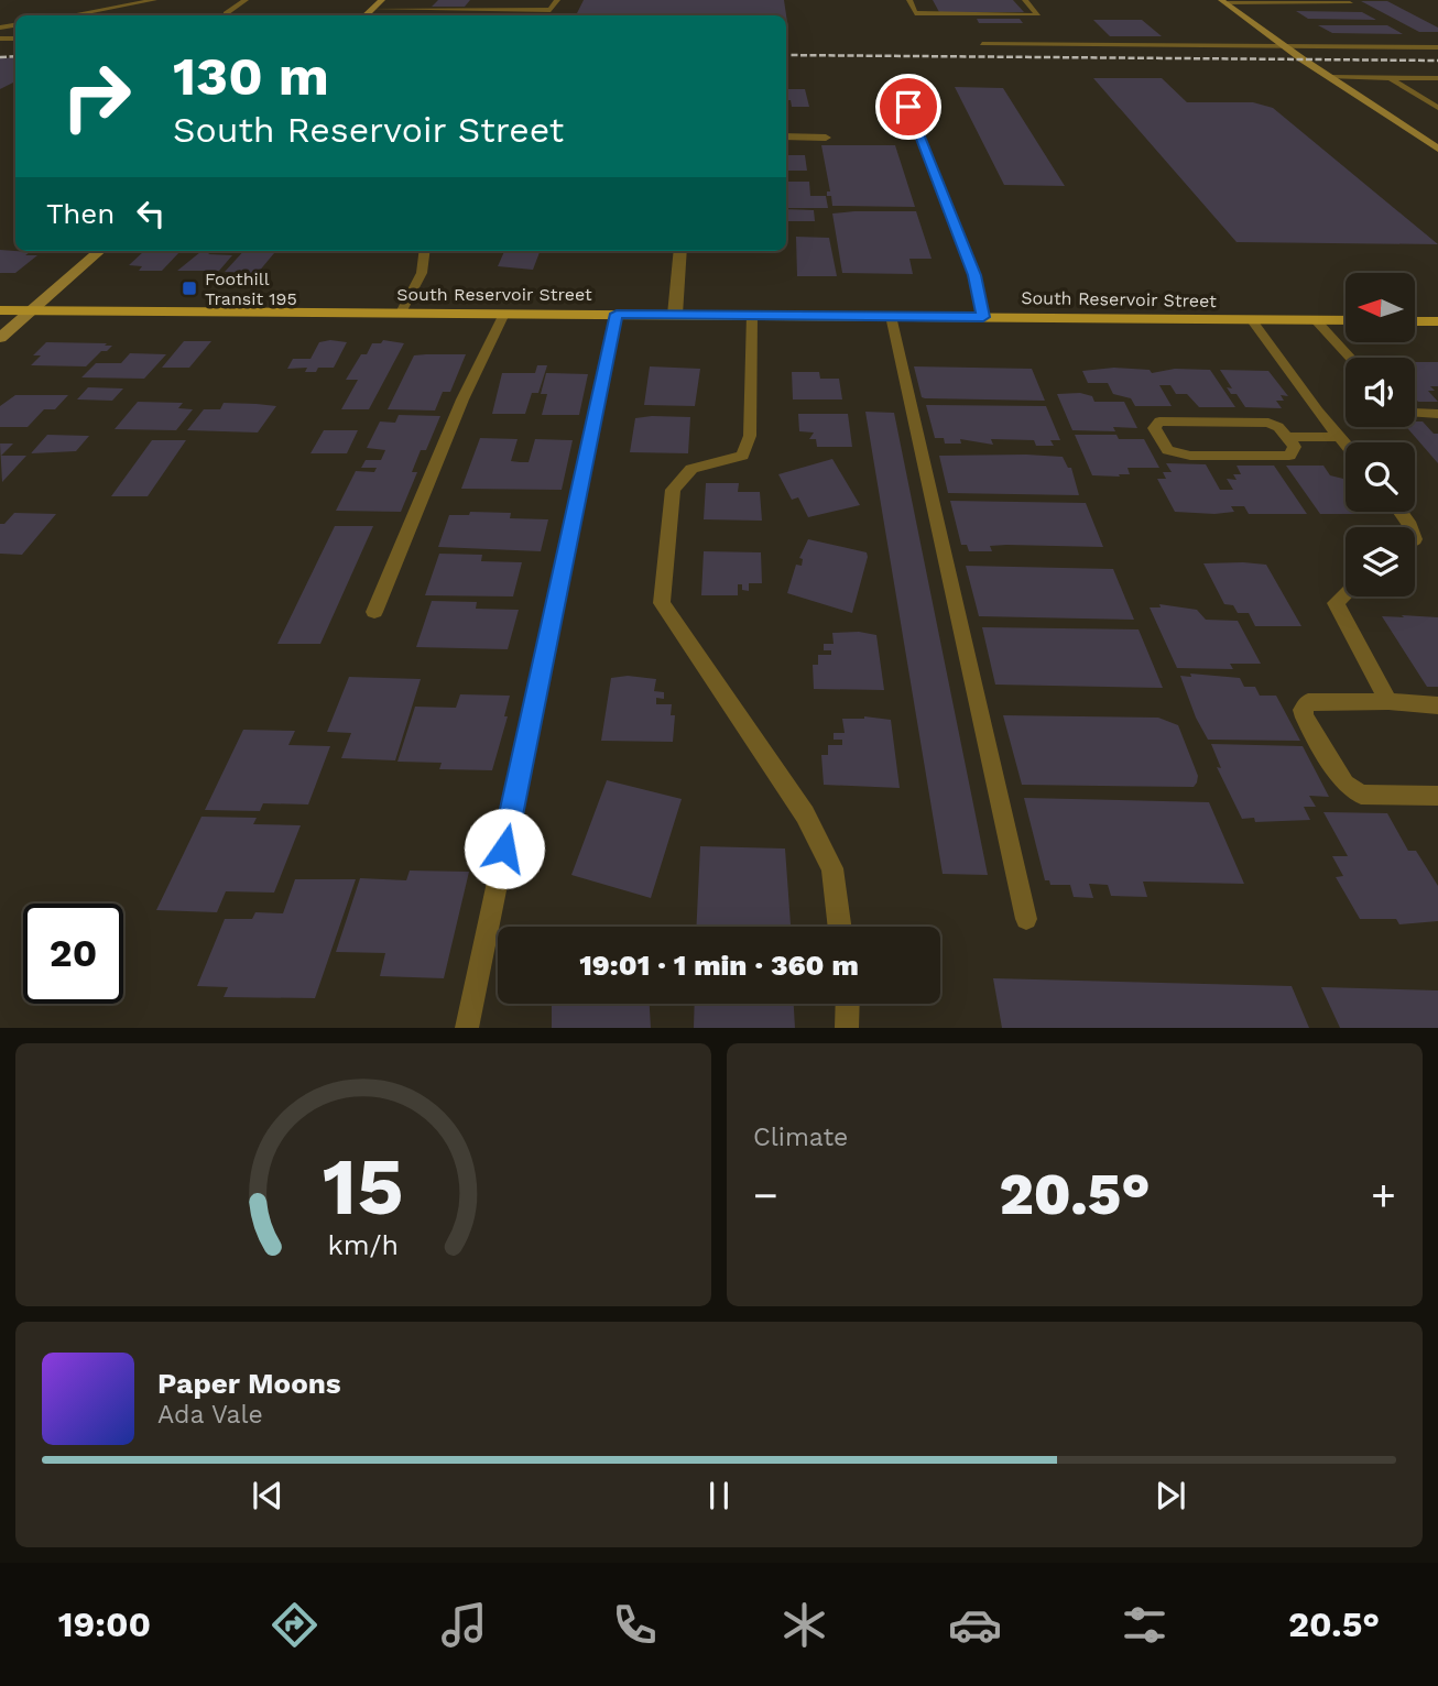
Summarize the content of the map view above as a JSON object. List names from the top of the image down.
{
  "streets": {
    "main road": ["South Reservoir Street"]
  },
  "places": {
    "transit": ["Foothill Transit 195"]
  },
  "north": "left",
  "page": {
    "turn": ["130 m", "South Reservoir Street"],
    "then": "Then",
    "limit": "20",
    "trip": "19:01 · 1 min · 360 m",
    "tile": "Climate",
    "heat": ["−", "20.5°", "+"],
    "song": ["Paper Moons", "Ada Vale"],
    "tabs": ["19:00", "20.5°"],
    "gauge": ["15", "km/h"]
  }
}
